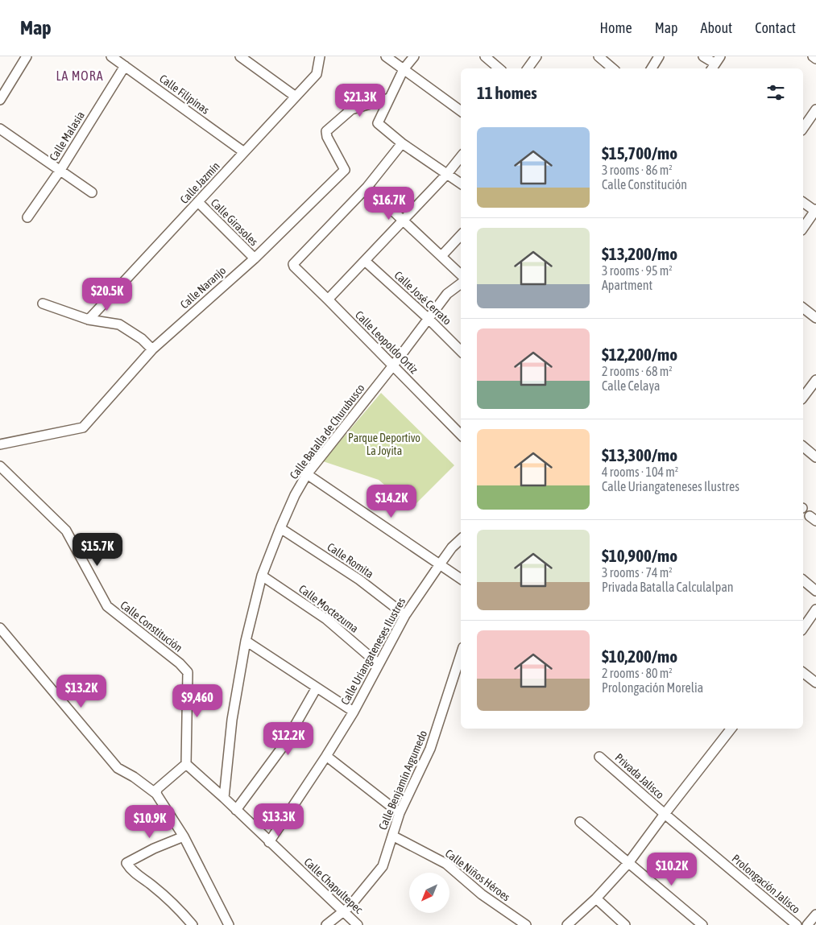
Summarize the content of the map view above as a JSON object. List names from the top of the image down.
{
  "streets": {
    "street": [
      "Calle Filipinas",
      "Calle Malasia",
      "Calle Jazmín",
      "Calle Girasoles",
      "Calle Naranjo",
      "Calle José Cerrato",
      "Calle Leopoldo Ortiz",
      "Calle Batalla de Churubusco",
      "Calle Romita",
      "Calle Moctezuma",
      "Calle Constitución",
      "Calle Uriangateneses Ilustres",
      "Privada Jalisco",
      "Calle Benjamín Argumedo",
      "Calle Niños Héroes",
      "Prolongación Jalisco",
      "Calle Chapultepec"
    ]
  },
  "crossings": [
    ["Calle Filipinas", "Calle Malasia"],
    ["Calle Filipinas", "Calle Jazmín"],
    ["Calle Jazmín", "Calle Girasoles"],
    ["Calle Girasoles", "Calle Naranjo"],
    ["Calle José Cerrato", "Calle Batalla de Churubusco"],
    ["Calle Leopoldo Ortiz", "Calle Batalla de Churubusco"],
    ["Calle Batalla de Churubusco", "Calle Romita"],
    ["Calle Batalla de Churubusco", "Calle Moctezuma"],
    ["Calle Batalla de Churubusco", "Calle Chapultepec"],
    ["Calle Romita", "Calle Uriangateneses Ilustres"],
    ["Calle Moctezuma", "Calle Uriangateneses Ilustres"],
    ["Calle Constitución", "Calle Chapultepec"],
    ["Calle Uriangateneses Ilustres", "Calle Chapultepec"],
    ["Privada Jalisco", "Prolongación Jalisco"],
    ["Calle Benjamín Argumedo", "Calle Niños Héroes"],
    ["Calle Benjamín Argumedo", "Calle Chapultepec"]
  ],
  "districts": ["LA MORA"],
  "parks": ["Parque Deportivo La Joyita"],
  "north": "bottom left",
  "page": {
    "header": "Map",
    "nav": [
      "Home",
      "Map",
      "About",
      "Contact"
    ],
    "heading": "11 homes",
    "price": [
      "$21.3K",
      "$16.7K",
      "$20.5K",
      "$14.2K",
      "$15.7K",
      "$13.2K",
      "$9,460",
      "$12.2K",
      "$13.3K",
      "$10.9K",
      "$10.2K"
    ],
    "list": [
      {
        "name": "$15,700/mo",
        "note": "3 rooms · 86 m² · Calle Constitución"
      },
      {
        "name": "$13,200/mo",
        "note": "3 rooms · 95 m² · Apartment"
      },
      {
        "name": "$12,200/mo",
        "note": "2 rooms · 68 m² · Calle Celaya"
      },
      {
        "name": "$13,300/mo",
        "note": "4 rooms · 104 m² · Calle Uriangateneses Ilustres"
      },
      {
        "name": "$10,900/mo",
        "note": "3 rooms · 74 m² · Privada Batalla Calculalpan"
      },
      {
        "name": "$10,200/mo",
        "note": "2 rooms · 80 m² · Prolongación Morelia"
      }
    ]
  }
}
